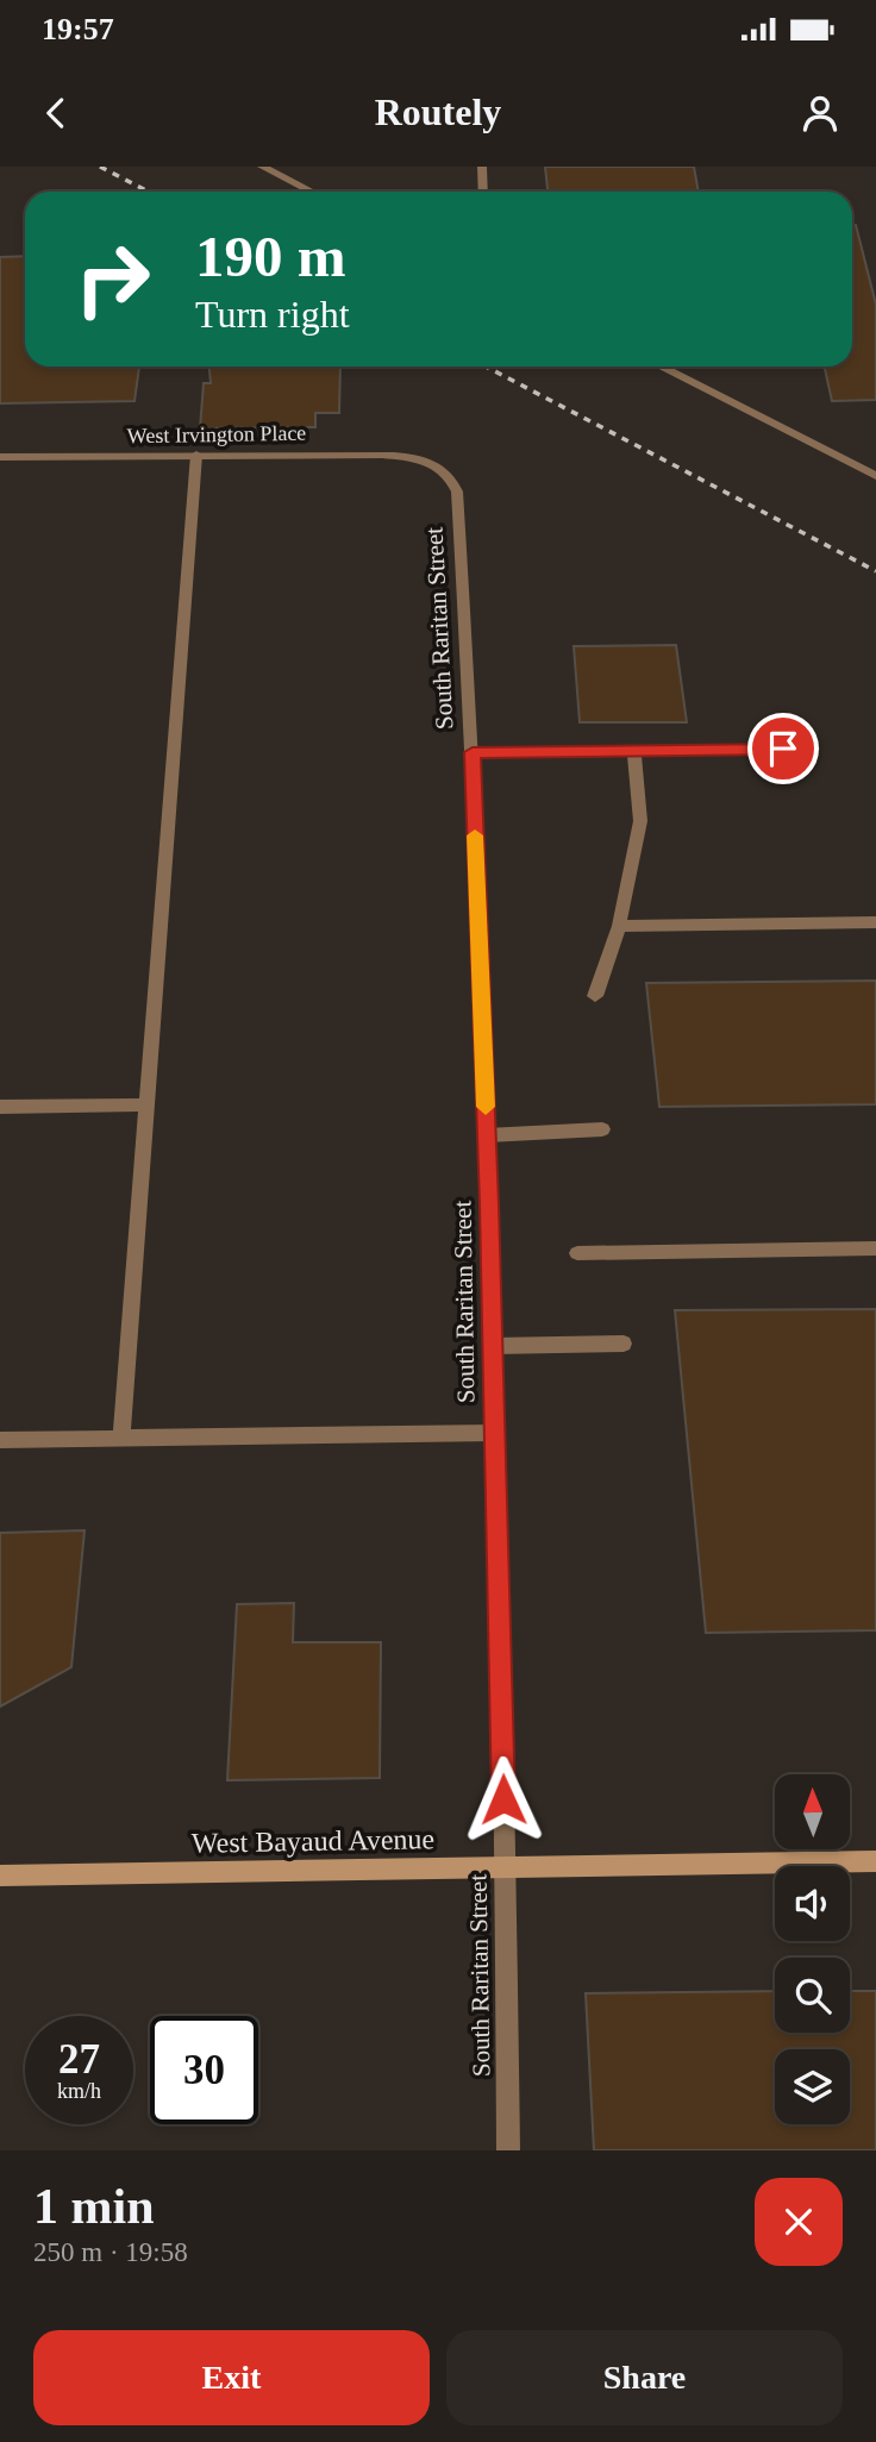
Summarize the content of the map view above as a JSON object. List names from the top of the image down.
{
  "streets": {
    "street": ["West Irvington Place", "South Raritan Street", "West Bayaud Avenue"]
  },
  "crossings": [
    ["West Irvington Place", "South Raritan Street"],
    ["South Raritan Street", "West Bayaud Avenue"]
  ],
  "north": "top",
  "page": {
    "status": "19:57",
    "header": "Routely",
    "turn": ["190 m", "Turn right"],
    "speed": "27 km/h",
    "limit": "30",
    "heading": ["1 min", "250 m · 19:58"],
    "buttons": ["Exit", "Share"]
  }
}
